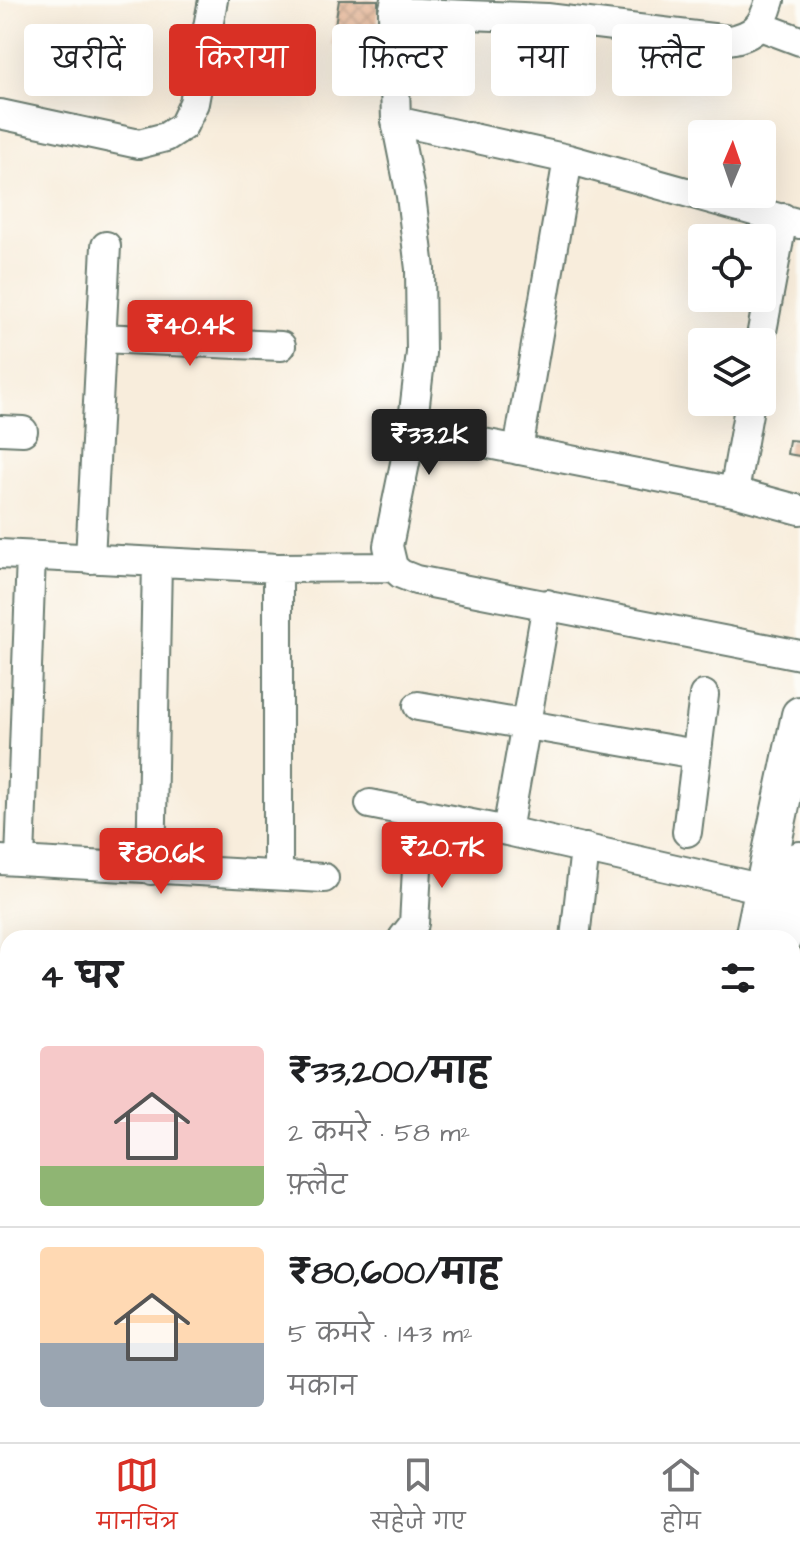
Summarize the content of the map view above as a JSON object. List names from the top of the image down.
{
  "north": "top",
  "page": {
    "chip": [
      "खरीदें",
      "किराया",
      "फ़िल्टर",
      "नया",
      "फ़्लैट"
    ],
    "price": [
      "₹40.4K",
      "₹33.2K",
      "₹20.7K",
      "₹80.6K"
    ],
    "heading": "4 घर",
    "list": [
      {
        "name": "₹33,200/माह",
        "note": "2 कमरे · 58 m² · फ़्लैट"
      },
      {
        "name": "₹80,600/माह",
        "note": "5 कमरे · 143 m² · मकान"
      }
    ],
    "tabs": ["मानचित्र", "सहेजे गए", "होम"]
  }
}
